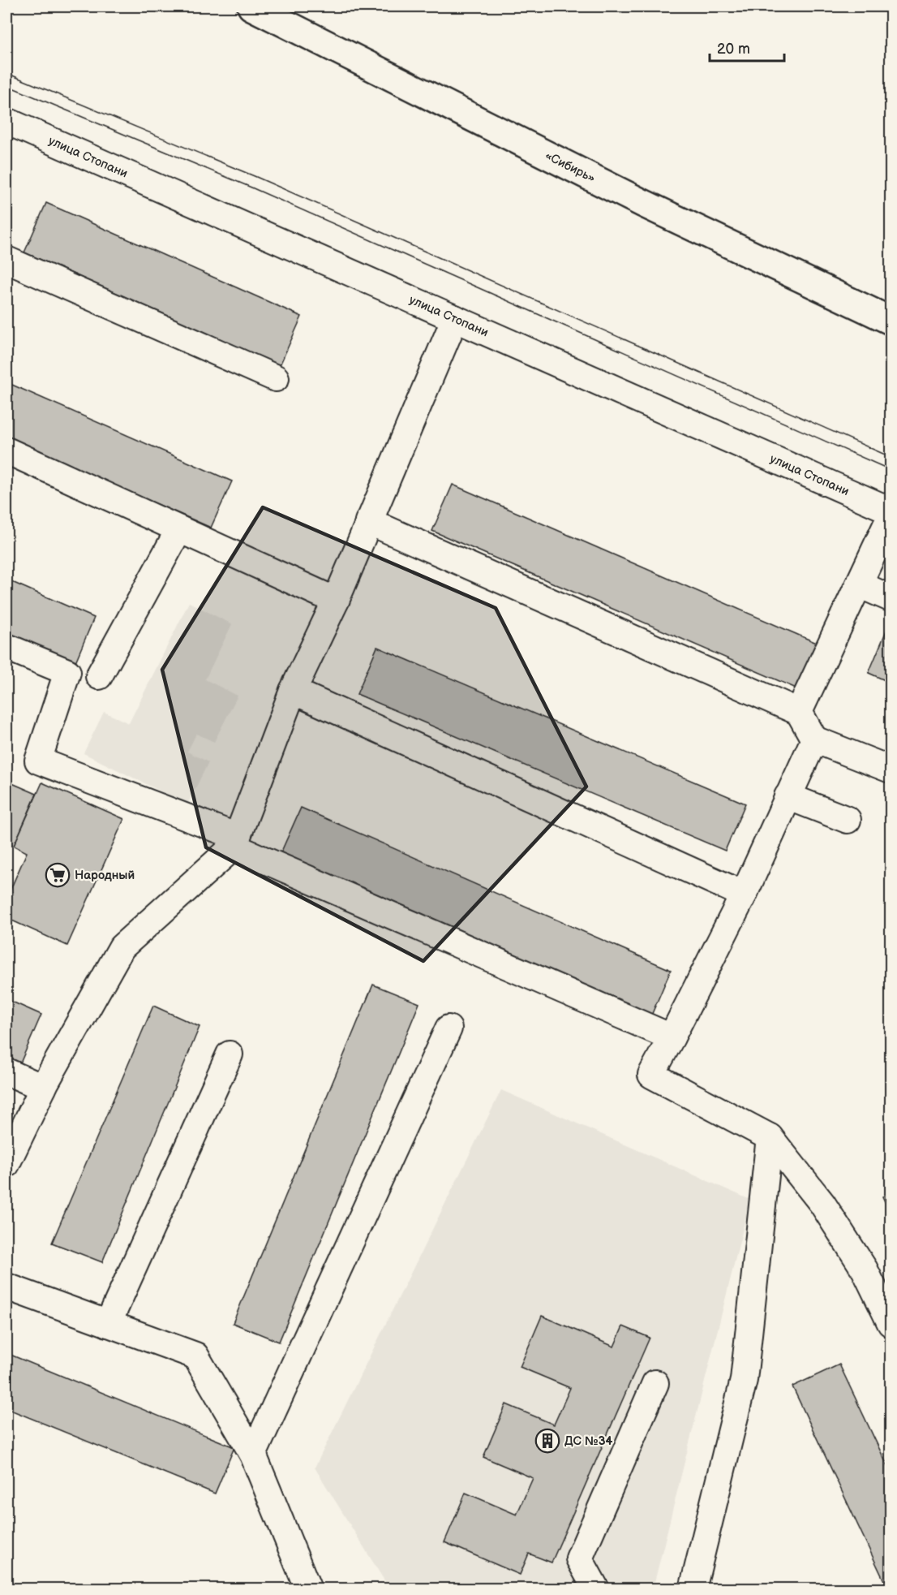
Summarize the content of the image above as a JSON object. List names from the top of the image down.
{
  "streets": {
    "main road": ["«Сибирь»"],
    "street": ["улица Стопани"]
  },
  "places": {
    "supermarket": ["Народный"],
    "building": ["ДС №34"]
  },
  "scale_bar": "20 m"
}
